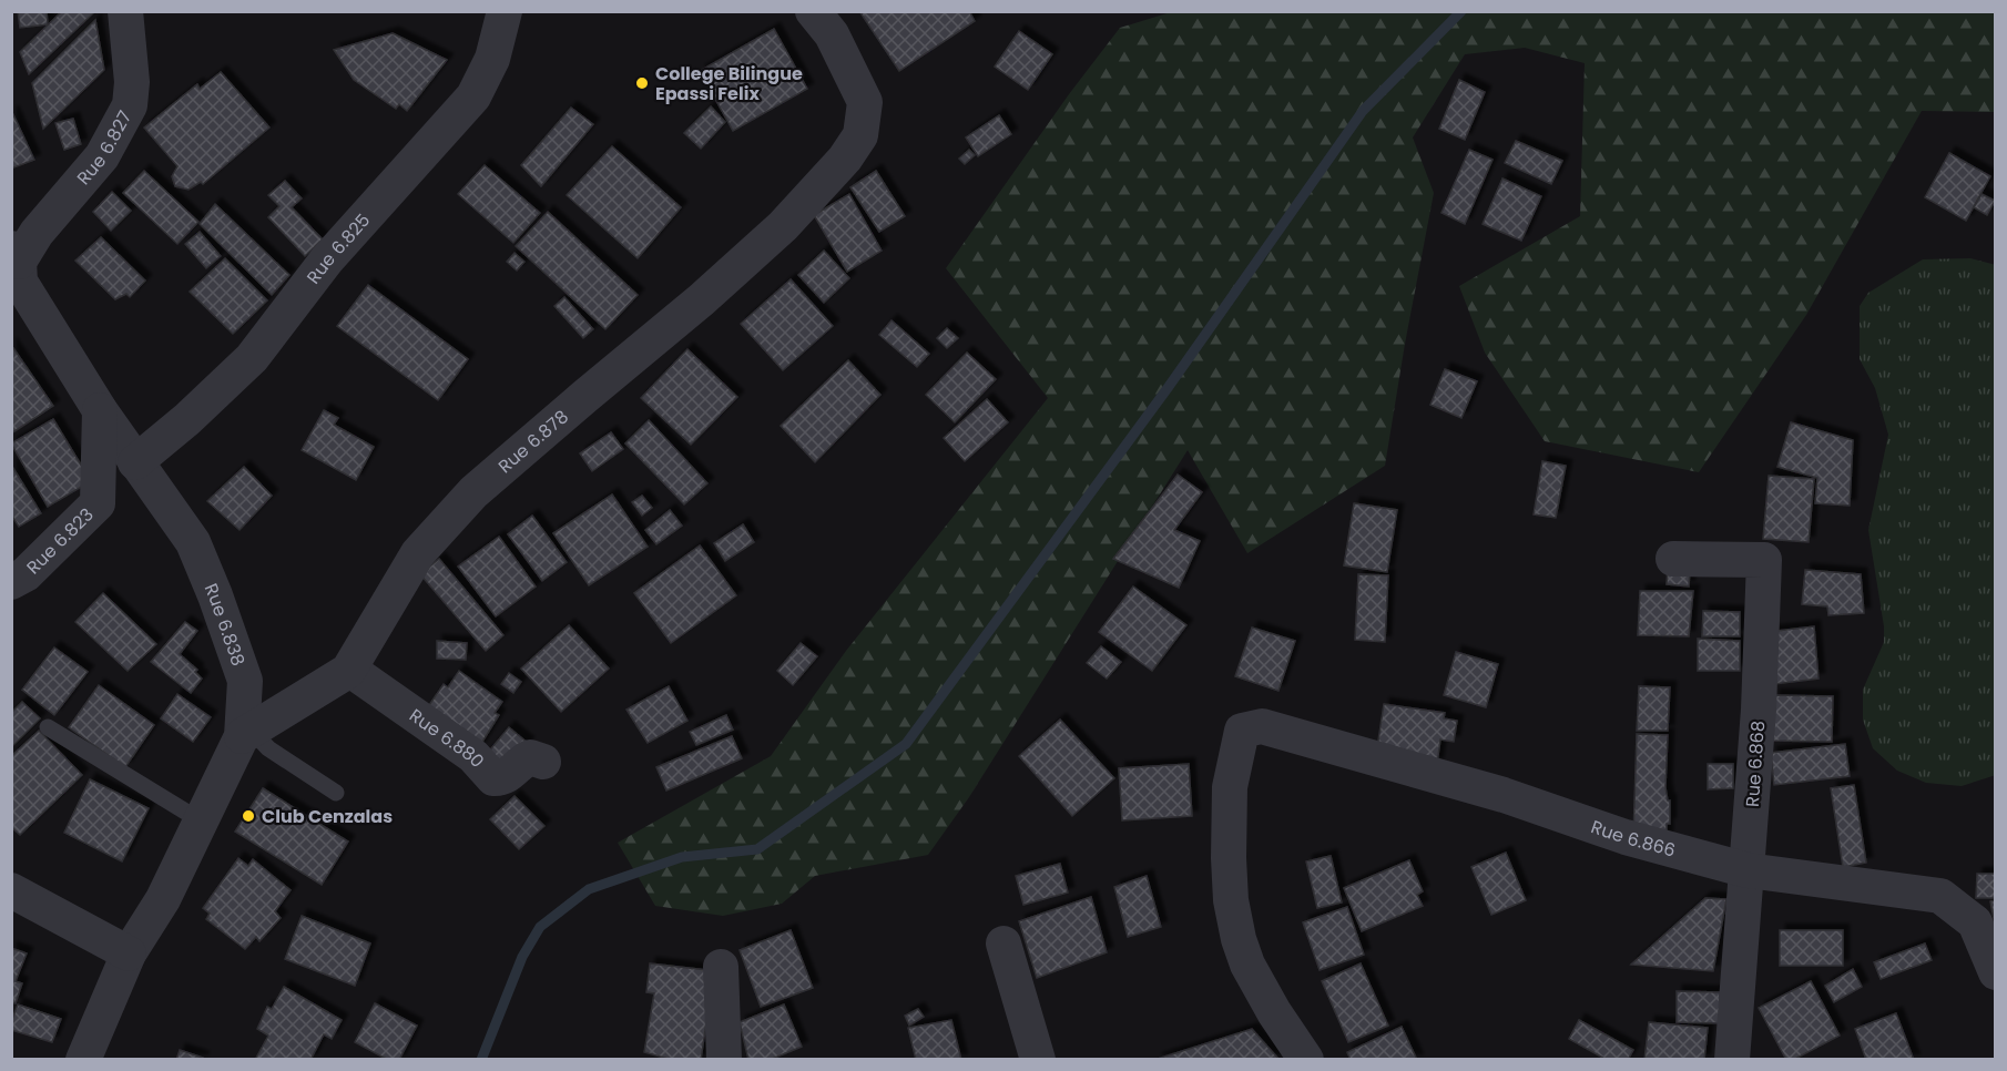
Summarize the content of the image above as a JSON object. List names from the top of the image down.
{
  "streets": {
    "street": [
      "Rue 6.827",
      "Rue 6.825",
      "Rue 6.878",
      "Rue 6.823",
      "Rue 6.838",
      "Rue 6.880",
      "Rue 6.868",
      "Rue 6.866"
    ]
  },
  "crossings": [
    ["Rue 6.827", "Rue 6.838"],
    ["Rue 6.825", "Rue 6.838"],
    ["Rue 6.878", "Rue 6.838"],
    ["Rue 6.878", "Rue 6.880"],
    ["Rue 6.823", "Rue 6.838"],
    ["Rue 6.868", "Rue 6.866"]
  ],
  "places": ["College Bilingue Epassi Felix", "Club Cenzalas"]
}
